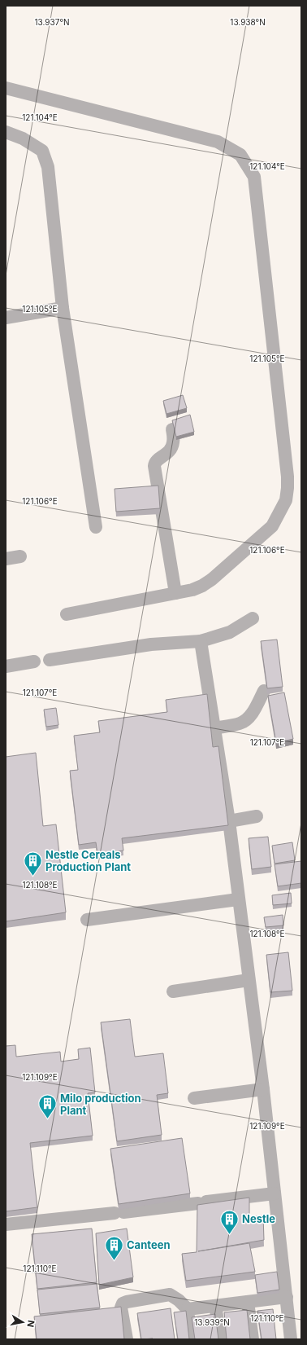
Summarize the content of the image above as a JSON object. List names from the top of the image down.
{
  "places": {
    "building": [
      "Nestle Cereals Production Plant",
      "Milo production Plant",
      "Nestle",
      "Canteen"
    ]
  },
  "north": "right",
  "coordinates": [
    "13.937°N",
    "13.938°N",
    "121.104°E",
    "121.105°E",
    "121.106°E",
    "121.107°E",
    "121.108°E",
    "121.109°E",
    "121.110°E",
    "13.939°N"
  ]
}
